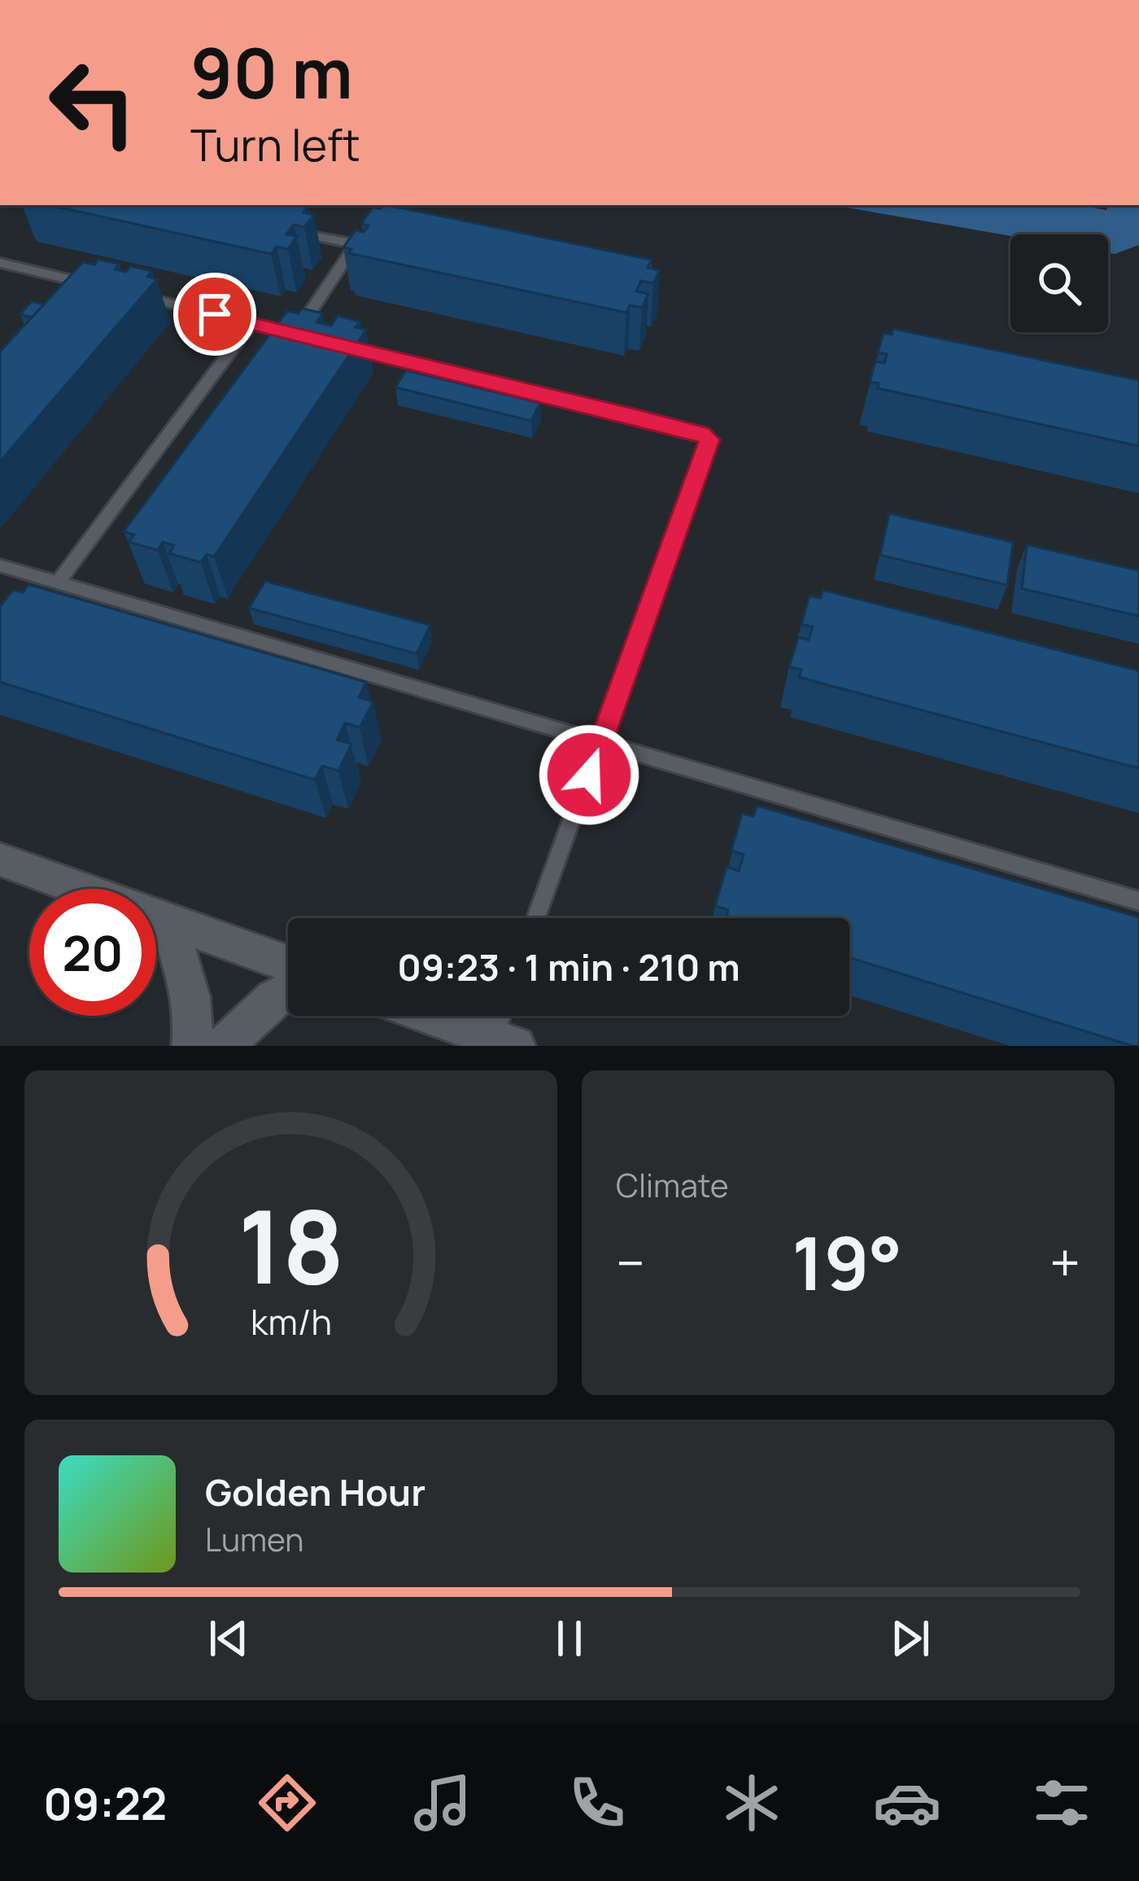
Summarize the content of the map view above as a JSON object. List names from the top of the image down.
{
  "page": {
    "turn": ["90 m", "Turn left"],
    "limit": "20",
    "trip": "09:23 · 1 min · 210 m",
    "tile": "Climate",
    "heat": ["−", "19°", "+"],
    "song": ["Golden Hour", "Lumen"],
    "tabs": "09:22",
    "gauge": ["18", "km/h"]
  }
}
